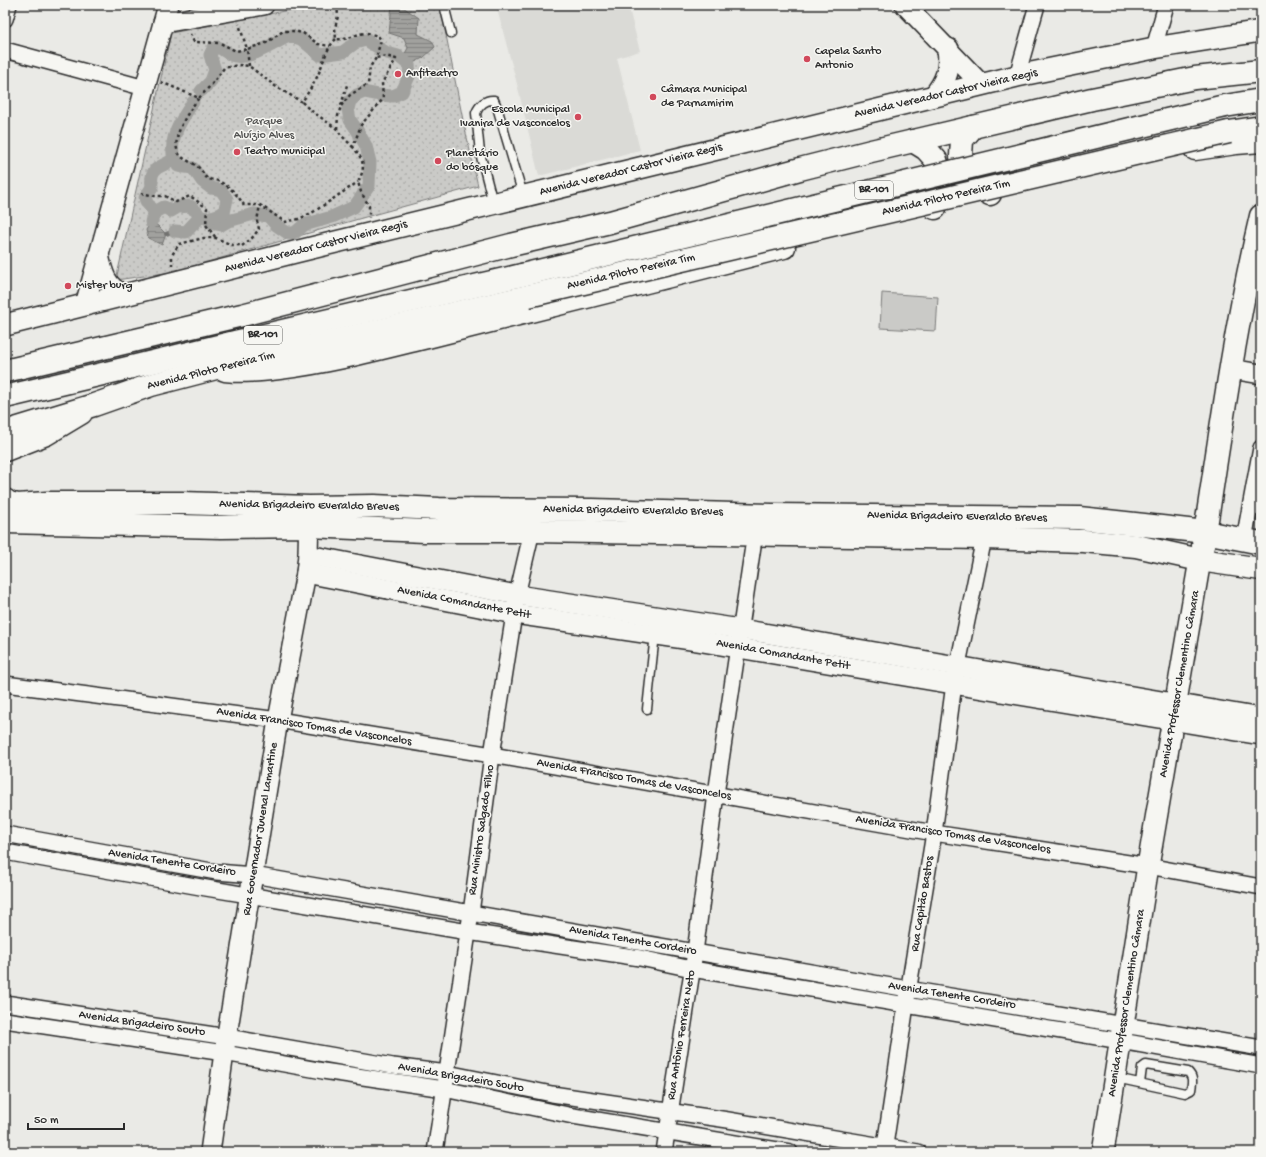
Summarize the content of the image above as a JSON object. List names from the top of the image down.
{
  "streets": {
    "main road": [
      "Avenida Vereador Castor Vieira Regis",
      "BR-101",
      "Avenida Piloto Pereira Tim",
      "Avenida Brigadeiro Everaldo Breves",
      "Avenida Professor Clementino Câmara"
    ],
    "street": [
      "Avenida Comandante Petit",
      "Avenida Francisco Tomas de Vasconcelos",
      "Rua Governador Juvenal Lamartine",
      "Rua Ministro Salgado Filho",
      "Avenida Tenente Cordeiro",
      "Rua Capitão Bastos",
      "Avenida Brigadeiro Souto",
      "Rua Antônio Ferreira Neto"
    ]
  },
  "crossings": [
    ["Avenida Brigadeiro Everaldo Breves", "Avenida Professor Clementino Câmara"],
    ["Avenida Brigadeiro Everaldo Breves", "Rua Governador Juvenal Lamartine"],
    ["Avenida Brigadeiro Everaldo Breves", "Rua Ministro Salgado Filho"],
    ["Avenida Brigadeiro Everaldo Breves", "Rua Capitão Bastos"],
    ["Avenida Brigadeiro Everaldo Breves", "Rua Antônio Ferreira Neto"],
    ["Avenida Comandante Petit", "Avenida Professor Clementino Câmara"],
    ["Avenida Comandante Petit", "Rua Governador Juvenal Lamartine"],
    ["Avenida Comandante Petit", "Rua Ministro Salgado Filho"],
    ["Avenida Comandante Petit", "Rua Capitão Bastos"],
    ["Avenida Comandante Petit", "Rua Antônio Ferreira Neto"],
    ["Avenida Professor Clementino Câmara", "Avenida Francisco Tomas de Vasconcelos"],
    ["Avenida Professor Clementino Câmara", "Avenida Tenente Cordeiro"],
    ["Avenida Francisco Tomas de Vasconcelos", "Rua Governador Juvenal Lamartine"],
    ["Avenida Francisco Tomas de Vasconcelos", "Rua Ministro Salgado Filho"],
    ["Avenida Francisco Tomas de Vasconcelos", "Rua Capitão Bastos"],
    ["Avenida Francisco Tomas de Vasconcelos", "Rua Antônio Ferreira Neto"],
    ["Rua Governador Juvenal Lamartine", "Avenida Tenente Cordeiro"],
    ["Rua Governador Juvenal Lamartine", "Avenida Brigadeiro Souto"],
    ["Rua Ministro Salgado Filho", "Avenida Tenente Cordeiro"],
    ["Rua Ministro Salgado Filho", "Avenida Brigadeiro Souto"],
    ["Avenida Tenente Cordeiro", "Rua Capitão Bastos"],
    ["Avenida Tenente Cordeiro", "Rua Antônio Ferreira Neto"],
    ["Rua Capitão Bastos", "Avenida Brigadeiro Souto"],
    ["Avenida Brigadeiro Souto", "Rua Antônio Ferreira Neto"]
  ],
  "parks": ["Parque Aluízio Alves"],
  "places": [
    "Capela Santo Antonio",
    "Anfiteatro",
    "Câmara Municipal de Parnamirim",
    "Escola Municipal Ivanira de Vasconcelos",
    "Teatro municipal",
    "Planetário do bósque",
    "Mister burg"
  ],
  "scale_bar": "50 m"
}
